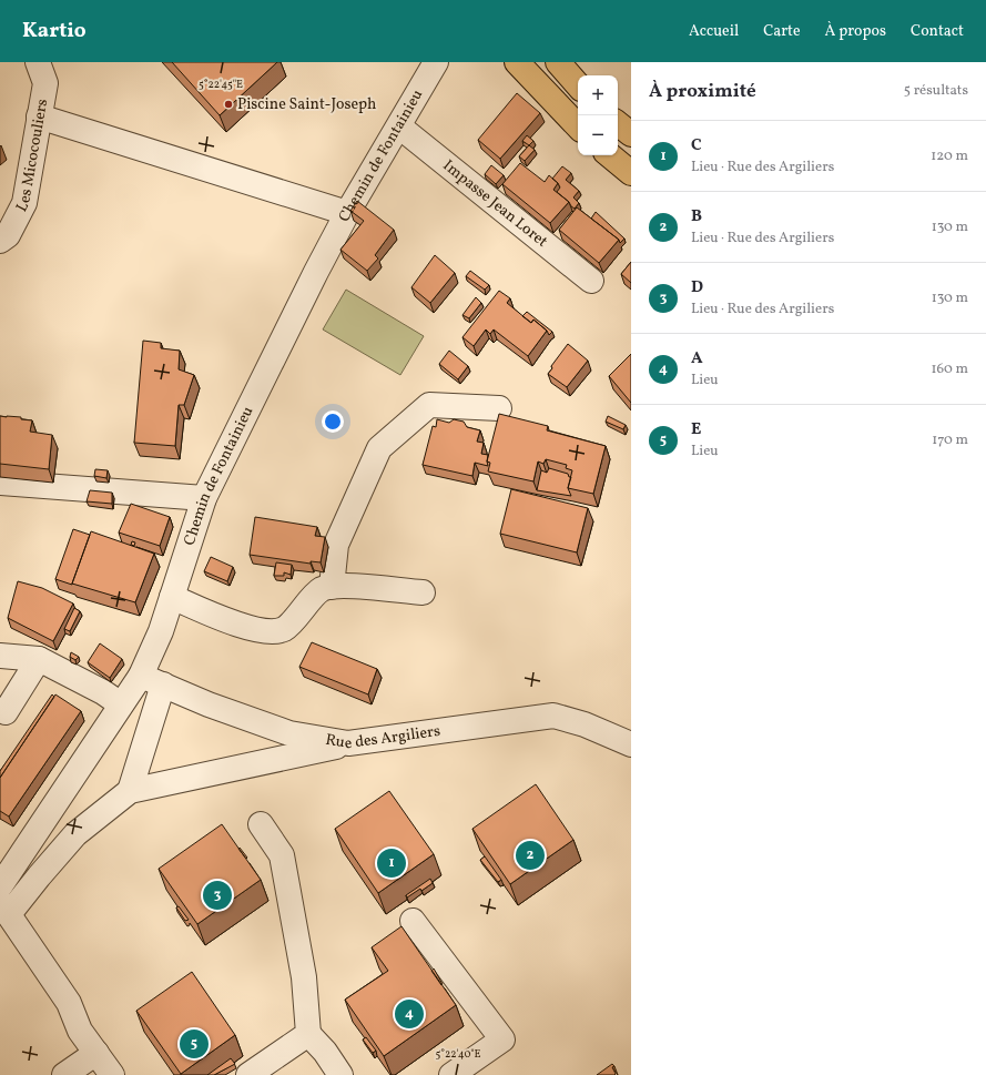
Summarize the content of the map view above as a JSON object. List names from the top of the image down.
{
  "streets": {
    "street": [
      "Les Micocouliers",
      "Chemin de Fontainieu",
      "Impasse Jean Loret",
      "Rue des Argiliers"
    ]
  },
  "crossings": [
    ["Chemin de Fontainieu", "Impasse Jean Loret"],
    ["Chemin de Fontainieu", "Rue des Argiliers"]
  ],
  "places": ["Piscine Saint-Joseph"],
  "page": {
    "header": "Kartio",
    "nav": [
      "Accueil",
      "Carte",
      "À propos",
      "Contact"
    ],
    "heading": ["À proximité", "5 résultats"],
    "map_buttons": ["+", "−"],
    "list": [
      {
        "mark": "1",
        "name": "C",
        "note": "Lieu · Rue des Argiliers",
        "value": "120 m"
      },
      {
        "mark": "2",
        "name": "B",
        "note": "Lieu · Rue des Argiliers",
        "value": "130 m"
      },
      {
        "mark": "3",
        "name": "D",
        "note": "Lieu · Rue des Argiliers",
        "value": "130 m"
      },
      {
        "mark": "4",
        "name": "A",
        "note": "Lieu",
        "value": "160 m"
      },
      {
        "mark": "5",
        "name": "E",
        "note": "Lieu",
        "value": "170 m"
      }
    ],
    "pins": [
      "2",
      "1",
      "3",
      "4",
      "5"
    ]
  },
  "coordinates": ["5°22'45\"E", "5°22'40\"E"]
}
